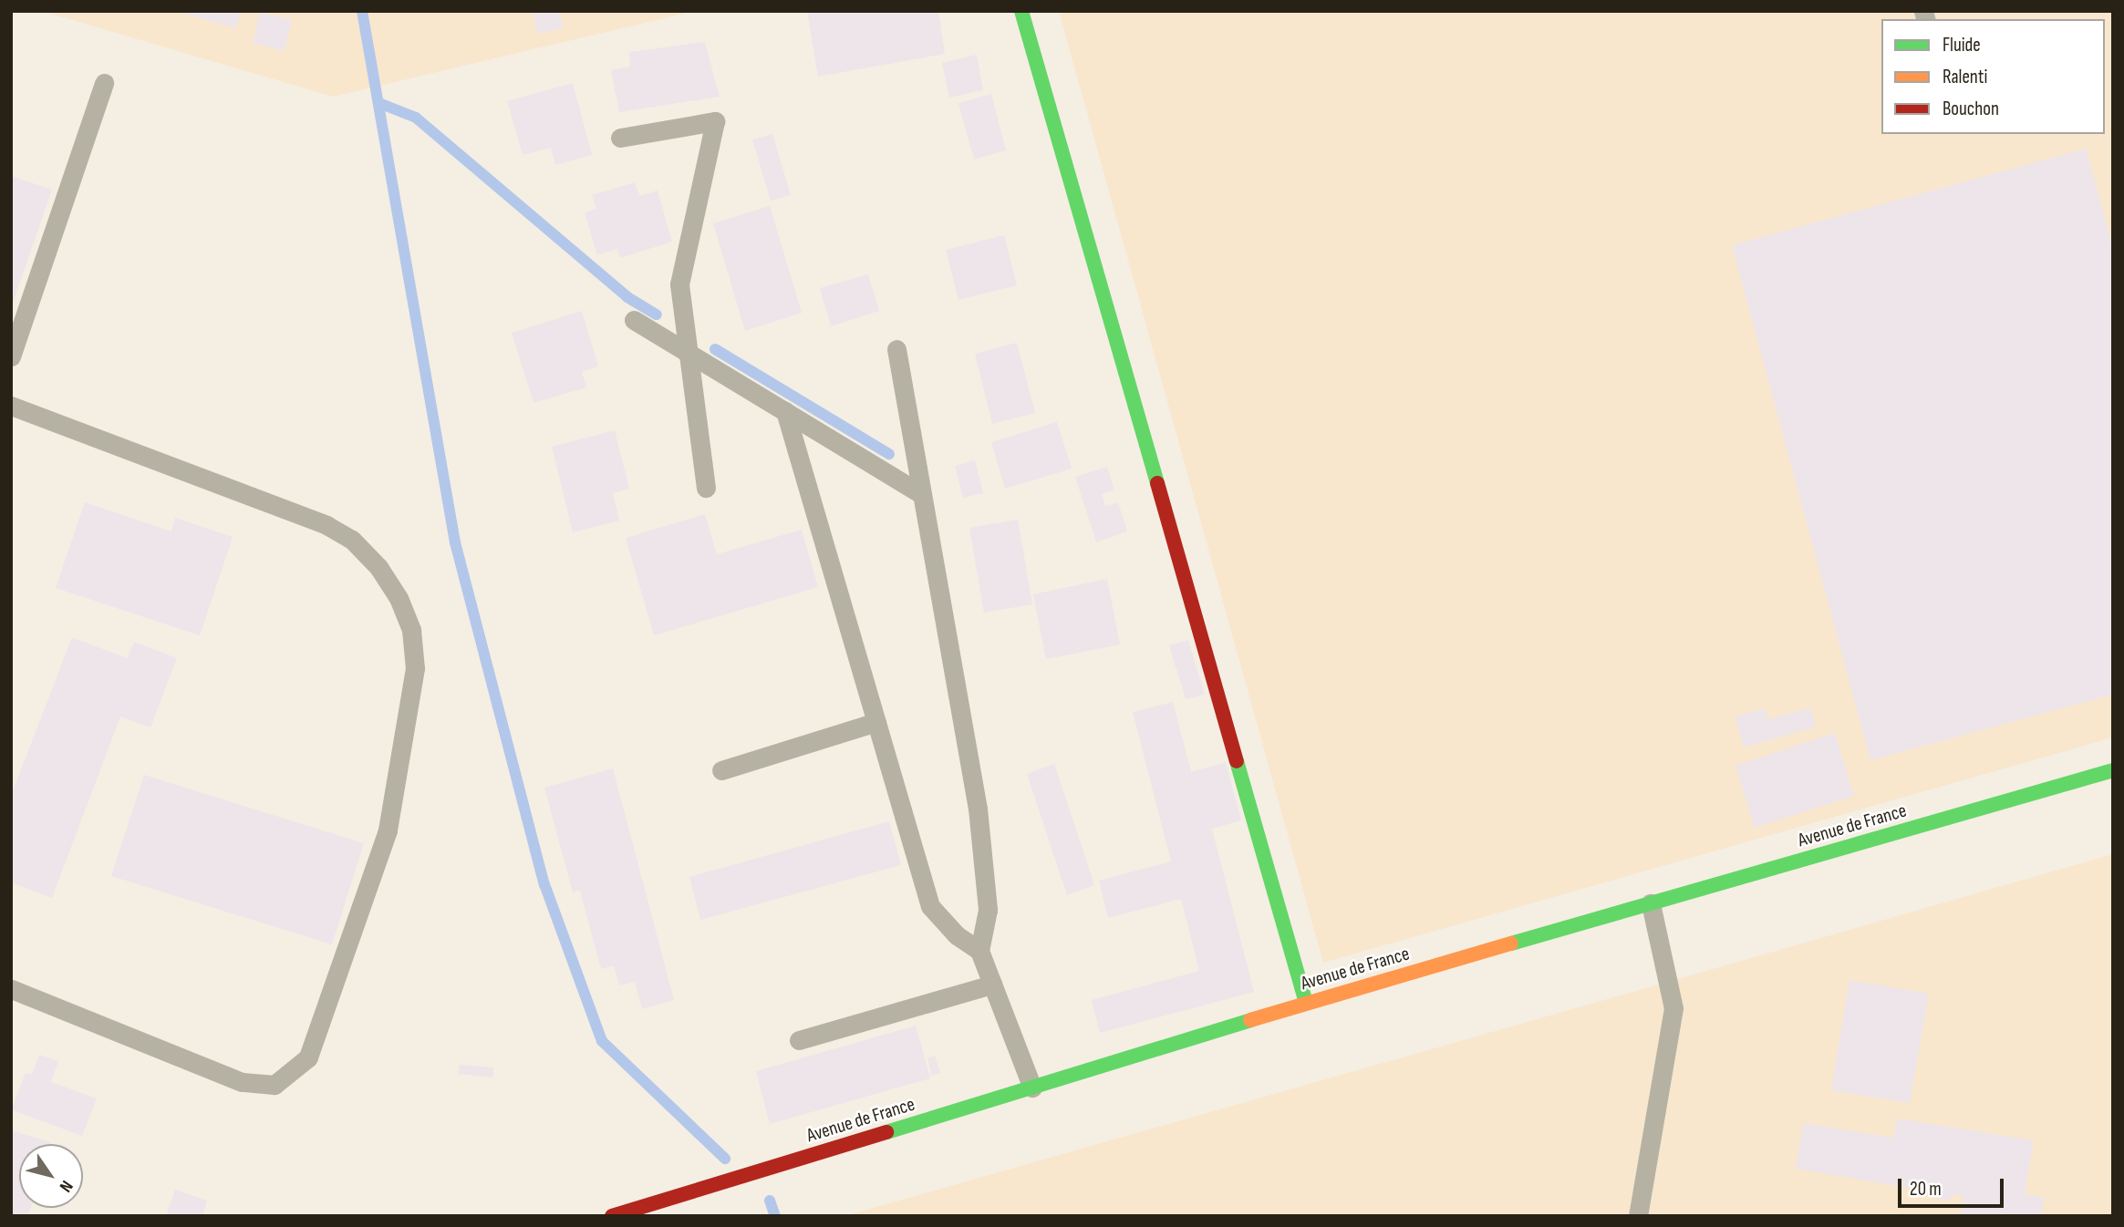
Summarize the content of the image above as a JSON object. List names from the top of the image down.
{
  "streets": {
    "main road": ["Avenue de France"]
  },
  "legend": ["Fluide", "Ralenti", "Bouchon"],
  "scale_bar": "20 m",
  "north": "bottom right"
}
